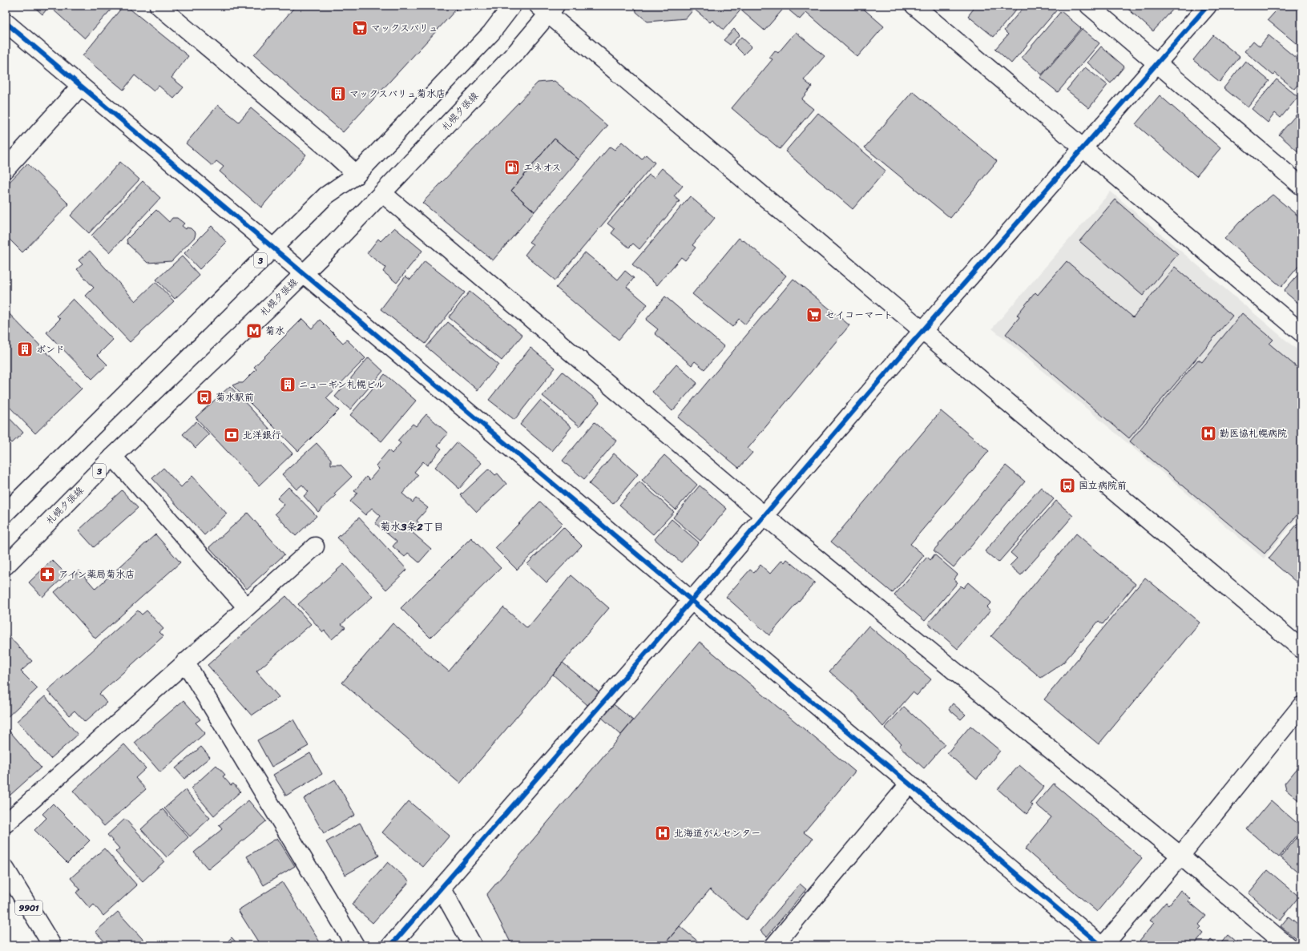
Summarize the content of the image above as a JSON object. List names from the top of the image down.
{
  "streets": {
    "street": ["札幌夕張線", "3", "9901"]
  },
  "districts": ["菊水3条2丁目"],
  "places": {
    "supermarket": ["マックスバリュ", "セイコーマート"],
    "building": ["マックスバリュ菊水店", "ボンド", "ニューギン札幌ビル"],
    "fuel station": ["エネオス"],
    "metro station": ["菊水"],
    "bus stop": ["菊水駅前", "国立病院前"],
    "hospital": ["勤医協札幌病院", "北海道がんセンター"],
    "bank": ["北洋銀行"],
    "pharmacy": ["アイン薬局菊水店"]
  }
}
